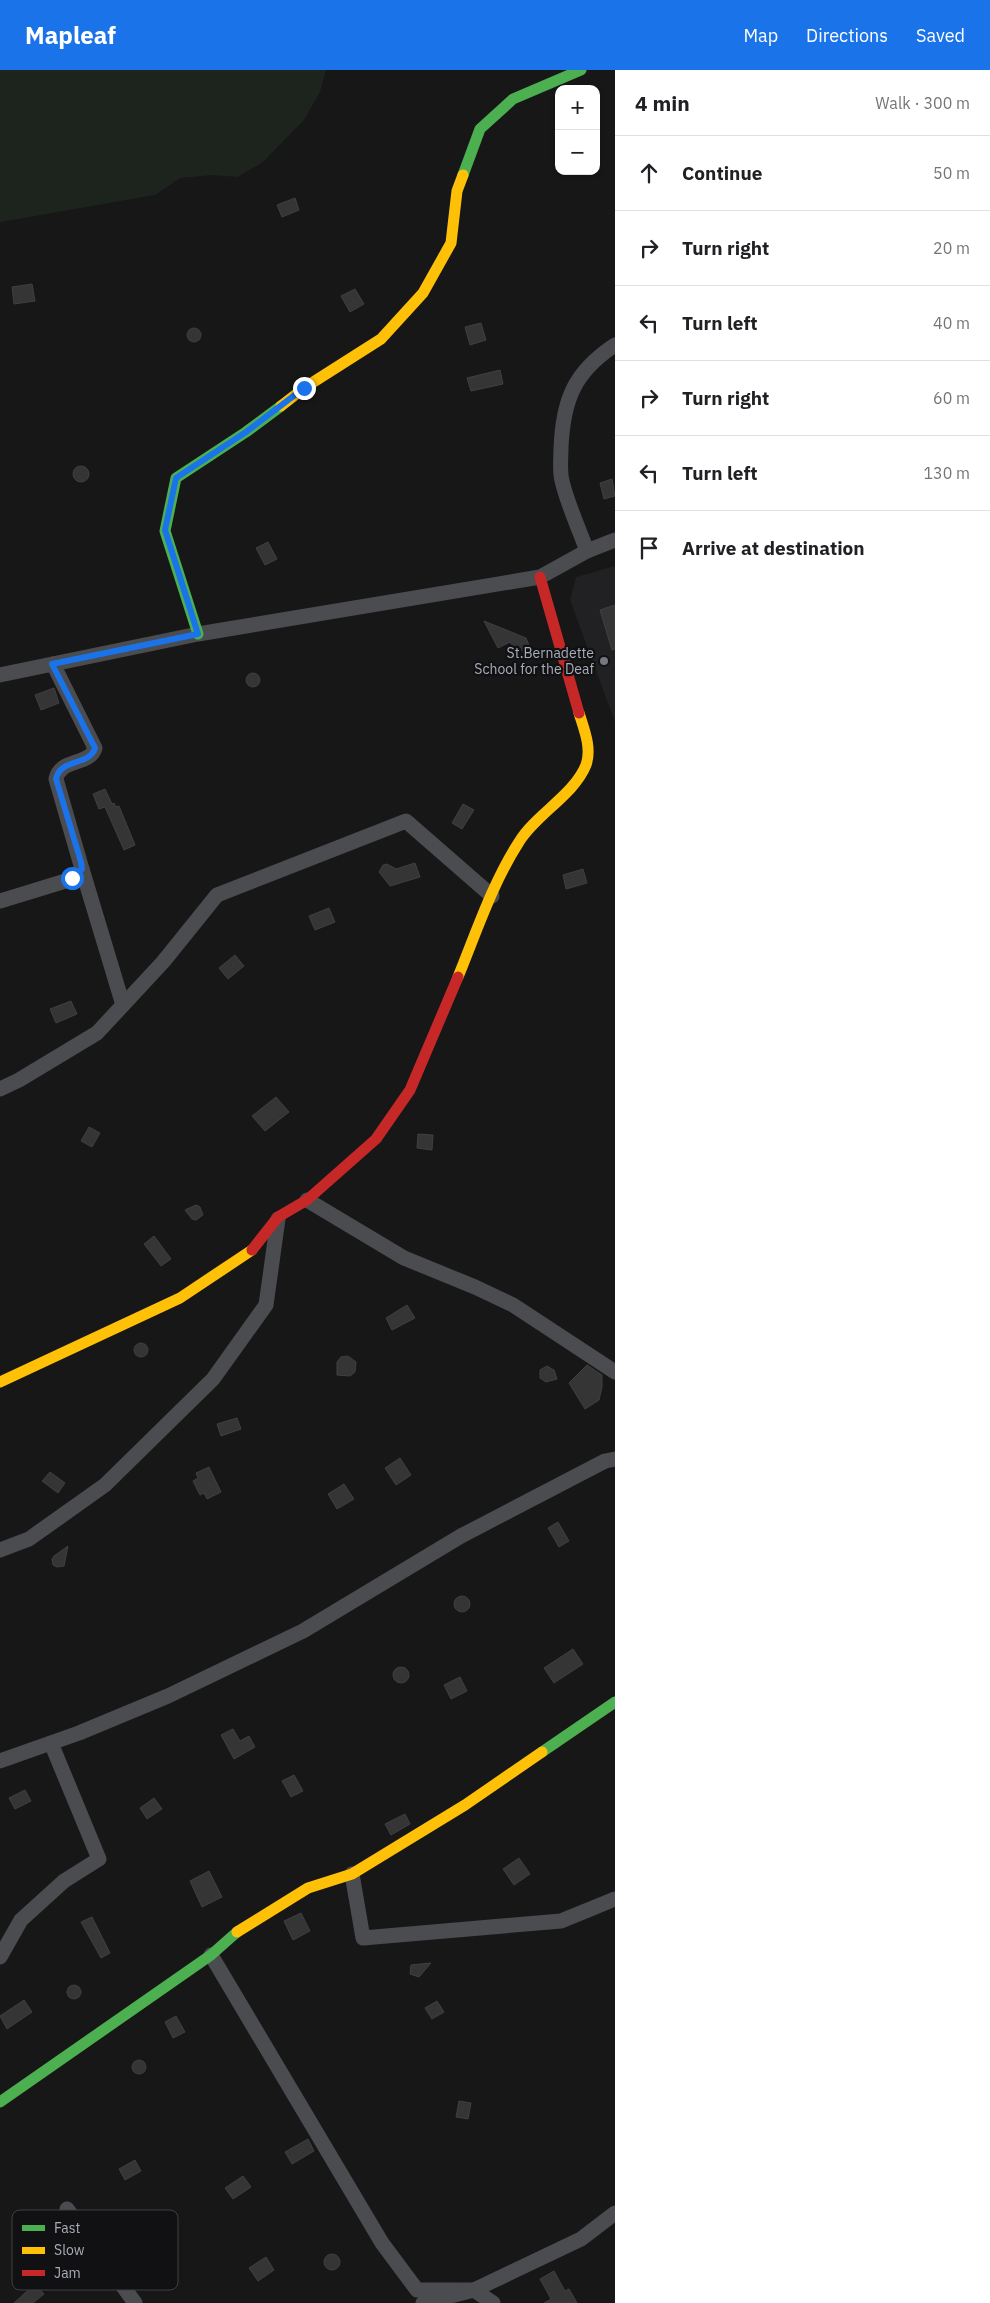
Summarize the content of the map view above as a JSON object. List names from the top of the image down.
{
  "places": ["St.Bernadette School for the Deaf"],
  "legend": ["Fast", "Slow", "Jam"],
  "page": {
    "header": "Mapleaf",
    "nav": ["Map", "Directions", "Saved"],
    "heading": ["4 min", "Walk · 300 m"],
    "map_buttons": ["+", "−"],
    "list": [
      ["Continue", "50 m"],
      ["Turn right", "20 m"],
      ["Turn left", "40 m"],
      ["Turn right", "60 m"],
      ["Turn left", "130 m"],
      "Arrive at destination"
    ]
  }
}
